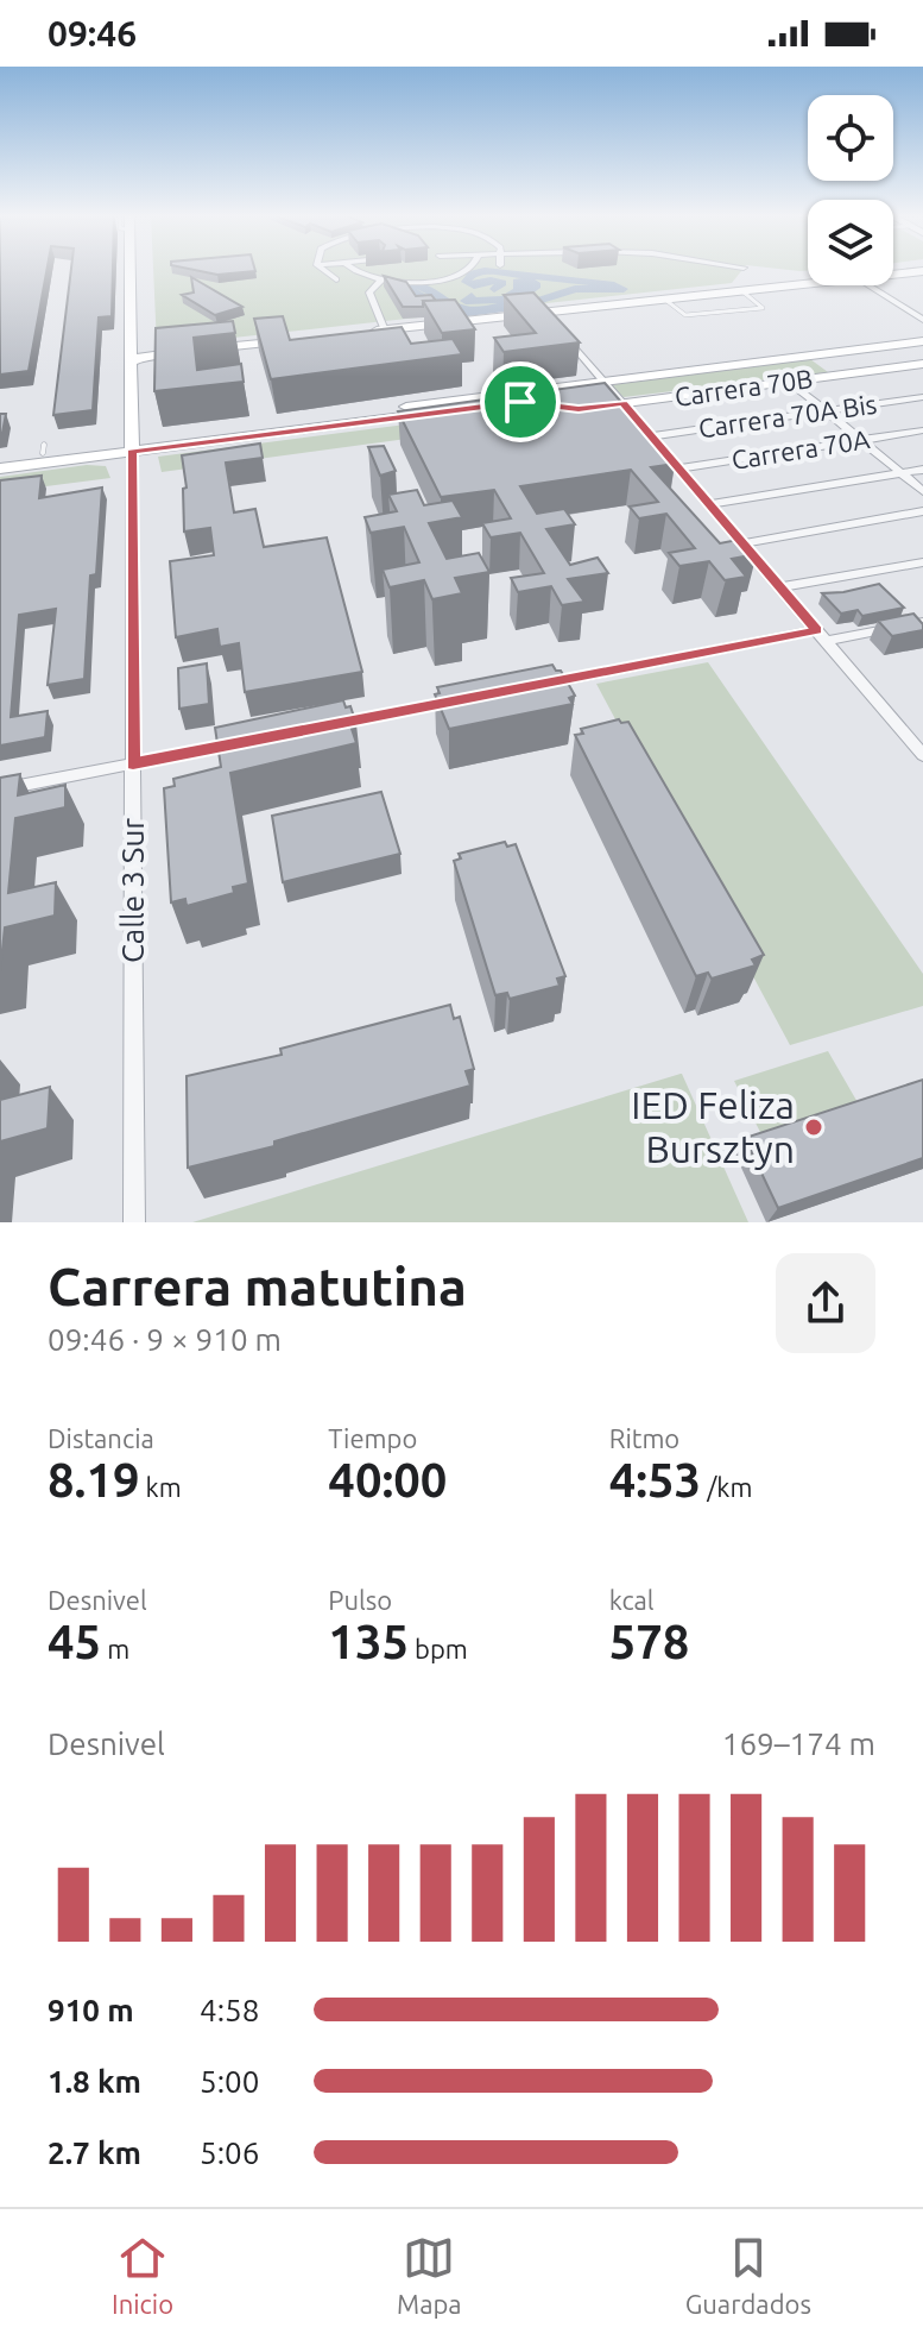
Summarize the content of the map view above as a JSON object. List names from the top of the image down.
{
  "streets": {
    "street": [
      "Carrera 70B",
      "Carrera 70A Bis",
      "Carrera 70A",
      "Calle 3 Sur"
    ]
  },
  "crossings": [
    ["Carrera 70B", "Calle 3 Sur"]
  ],
  "places": ["IED Feliza Bursztyn"],
  "page": {
    "status": "09:46",
    "heading": ["Carrera matutina", "09:46 · 9 × 910 m"],
    "stats": [
      ["Distancia", "8.19 km"],
      ["Tiempo", "40:00"],
      ["Ritmo", "4:53 /km"],
      ["Desnivel", "45 m"],
      ["Pulso", "135 bpm"],
      ["kcal", "578"]
    ],
    "chart": ["Desnivel", "169–174 m"],
    "list": [
      {
        "name": "910 m",
        "note": "4:58"
      },
      {
        "name": "1.8 km",
        "note": "5:00"
      },
      {
        "name": "2.7 km",
        "note": "5:06"
      }
    ],
    "tabs": ["Inicio", "Mapa", "Guardados"]
  }
}
